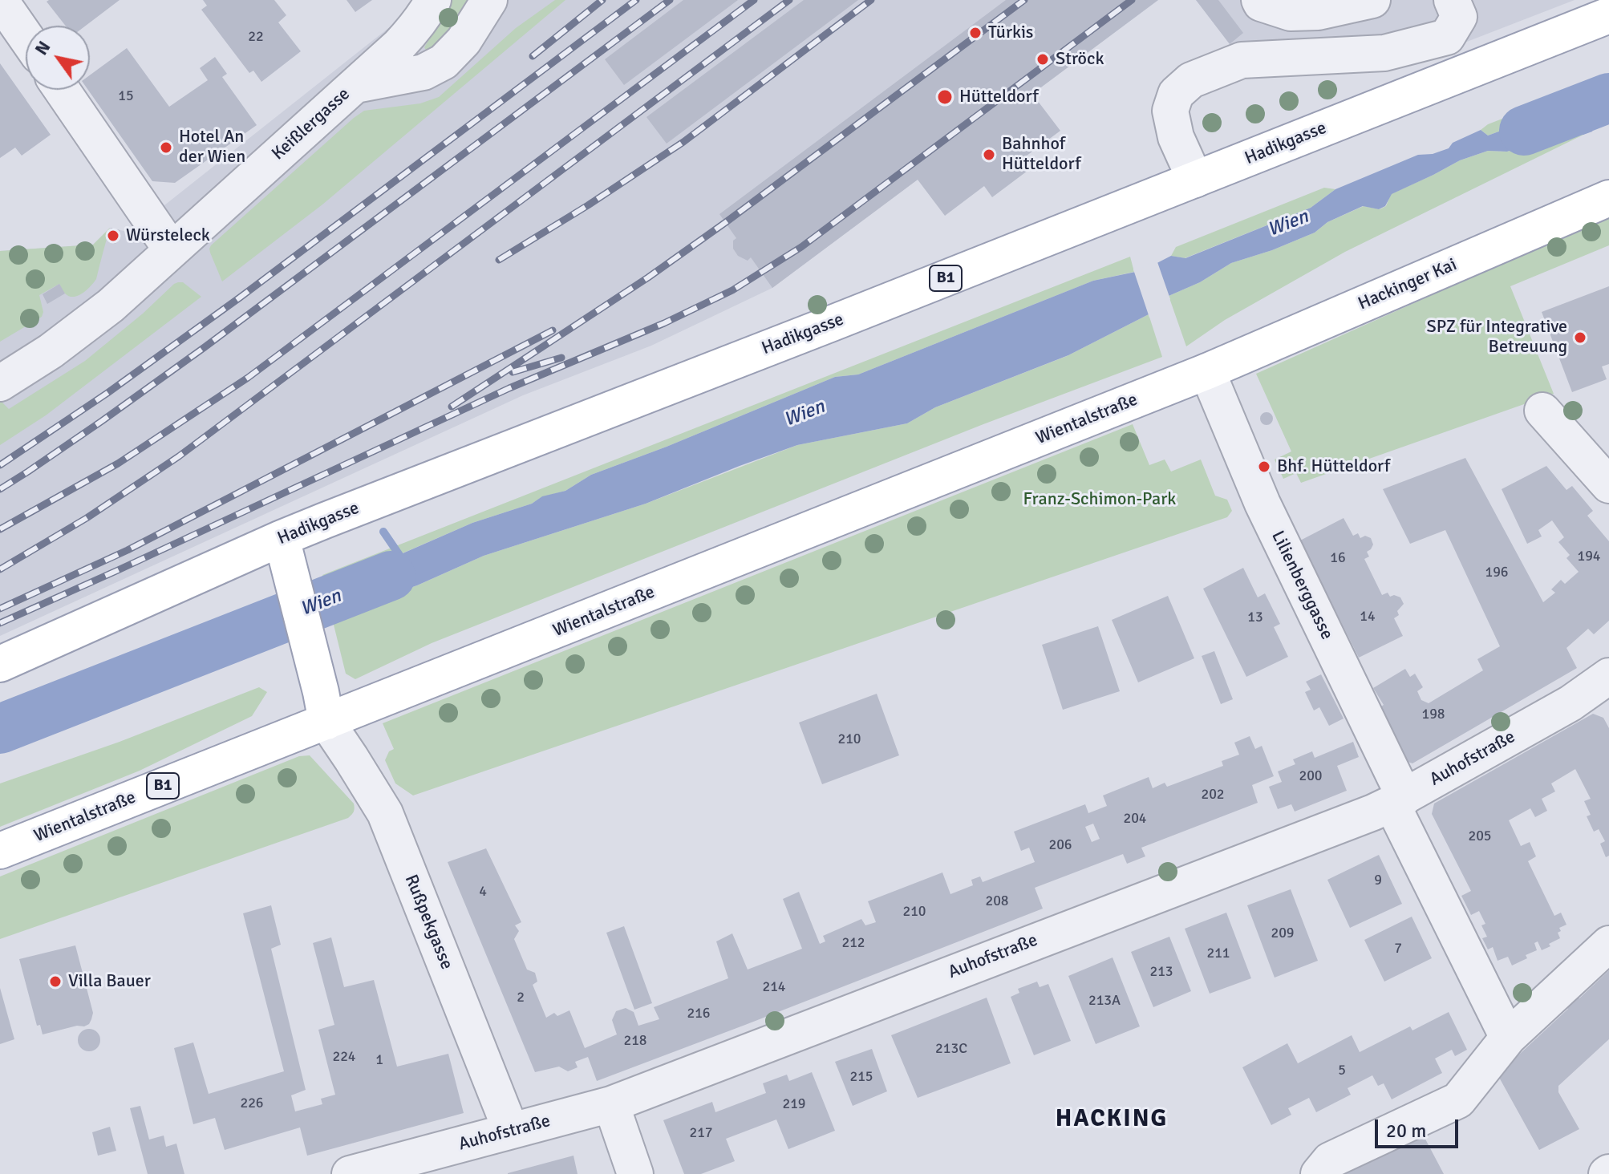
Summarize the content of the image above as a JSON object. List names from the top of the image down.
{
  "streets": {
    "main road": [
      "Hadikgasse",
      "B1",
      "Hackinger Kai",
      "Wientalstraße"
    ],
    "street": [
      "Keißlergasse",
      "Lilienberggasse",
      "Auhofstraße",
      "Rußpekgasse"
    ]
  },
  "crossings": [
    ["Hackinger Kai", "Wientalstraße"],
    ["Hackinger Kai", "Lilienberggasse"],
    ["Wientalstraße", "Lilienberggasse"],
    ["Wientalstraße", "Rußpekgasse"],
    ["Lilienberggasse", "Auhofstraße"],
    ["Auhofstraße", "Rußpekgasse"]
  ],
  "districts": ["HACKING"],
  "water": ["Wien"],
  "parks": ["Franz-Schimon-Park"],
  "places": [
    "Türkis",
    "Ströck",
    "Hütteldorf",
    "Hotel An der Wien",
    "Bahnhof Hütteldorf",
    "Würsteleck",
    "SPZ für Integrative Betreuung",
    "Bhf. Hütteldorf",
    "Villa Bauer"
  ],
  "house_numbers": [
    "22",
    "15",
    "194",
    "16",
    "196",
    "14",
    "13",
    "198",
    "210",
    "200",
    "202",
    "204",
    "205",
    "206",
    "9",
    "4",
    "208",
    "210",
    "209",
    "212",
    "7",
    "211",
    "213",
    "214",
    "2",
    "213A",
    "216",
    "218",
    "213C",
    "224",
    "1",
    "5",
    "215",
    "226",
    "219",
    "217"
  ],
  "scale_bar": "20 m",
  "north": "top left"
}
